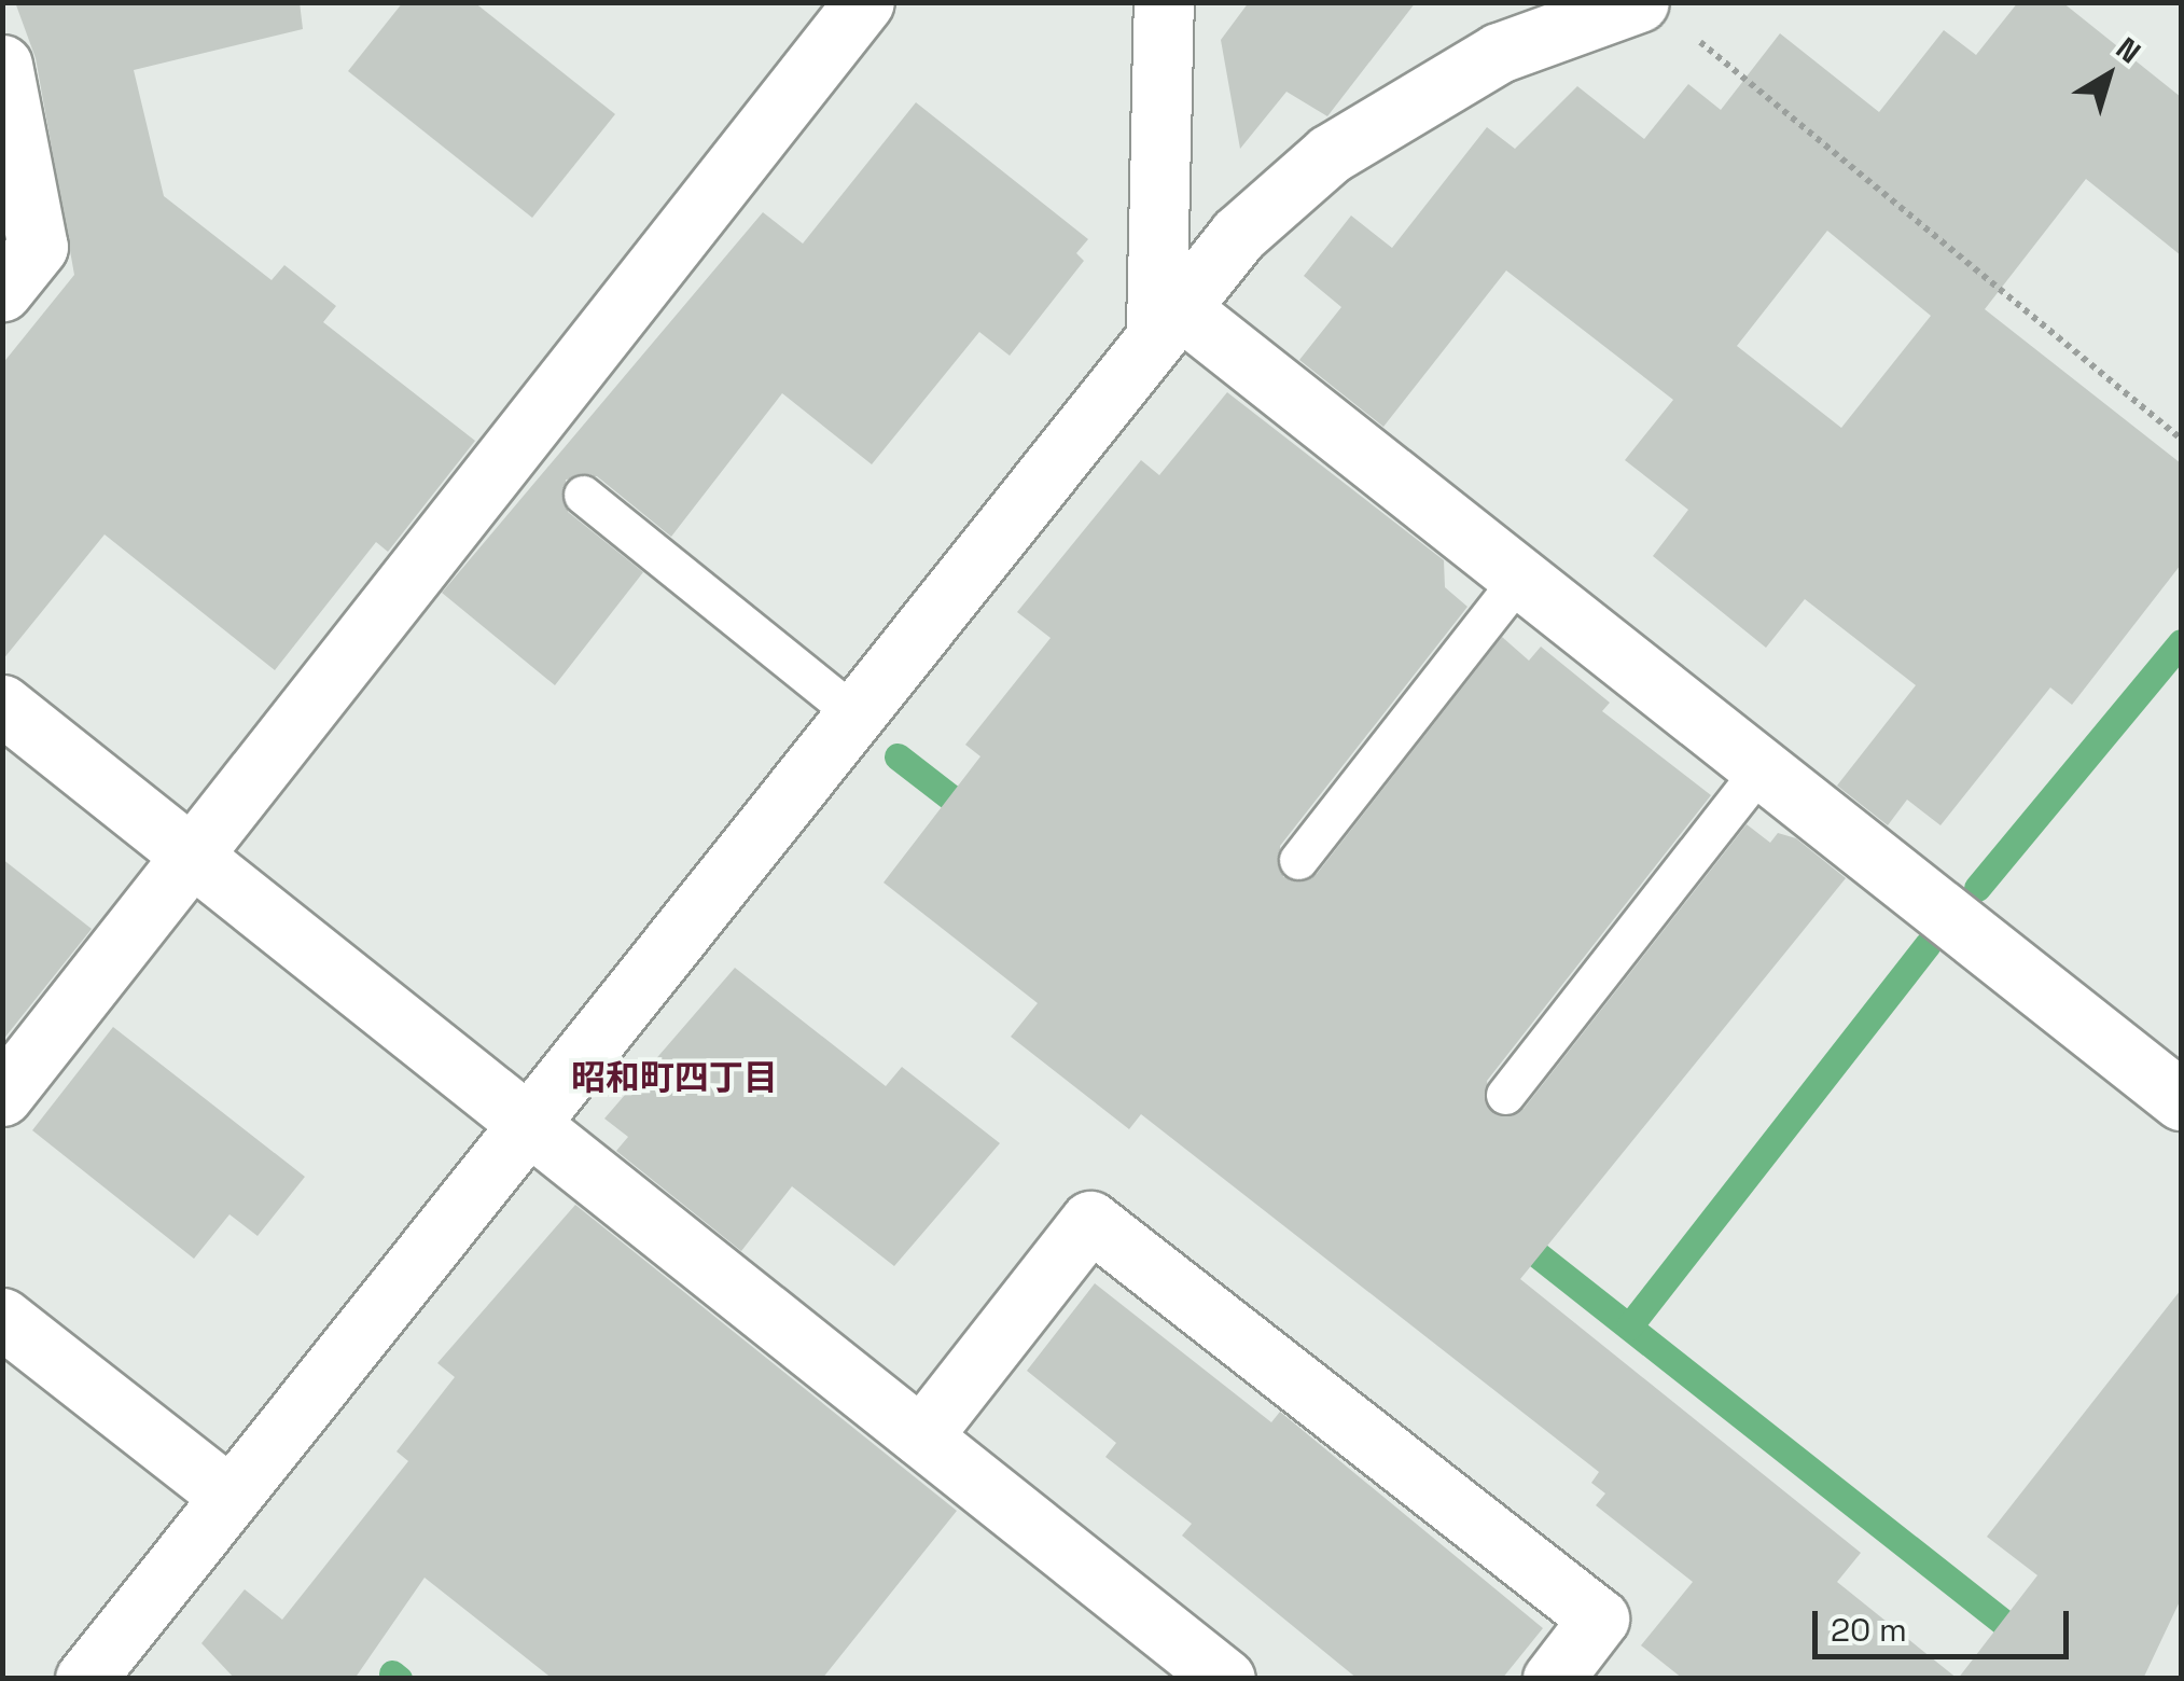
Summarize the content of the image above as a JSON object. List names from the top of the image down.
{
  "districts": ["昭和町四丁目"],
  "scale_bar": "20 m",
  "north": "top right"
}
